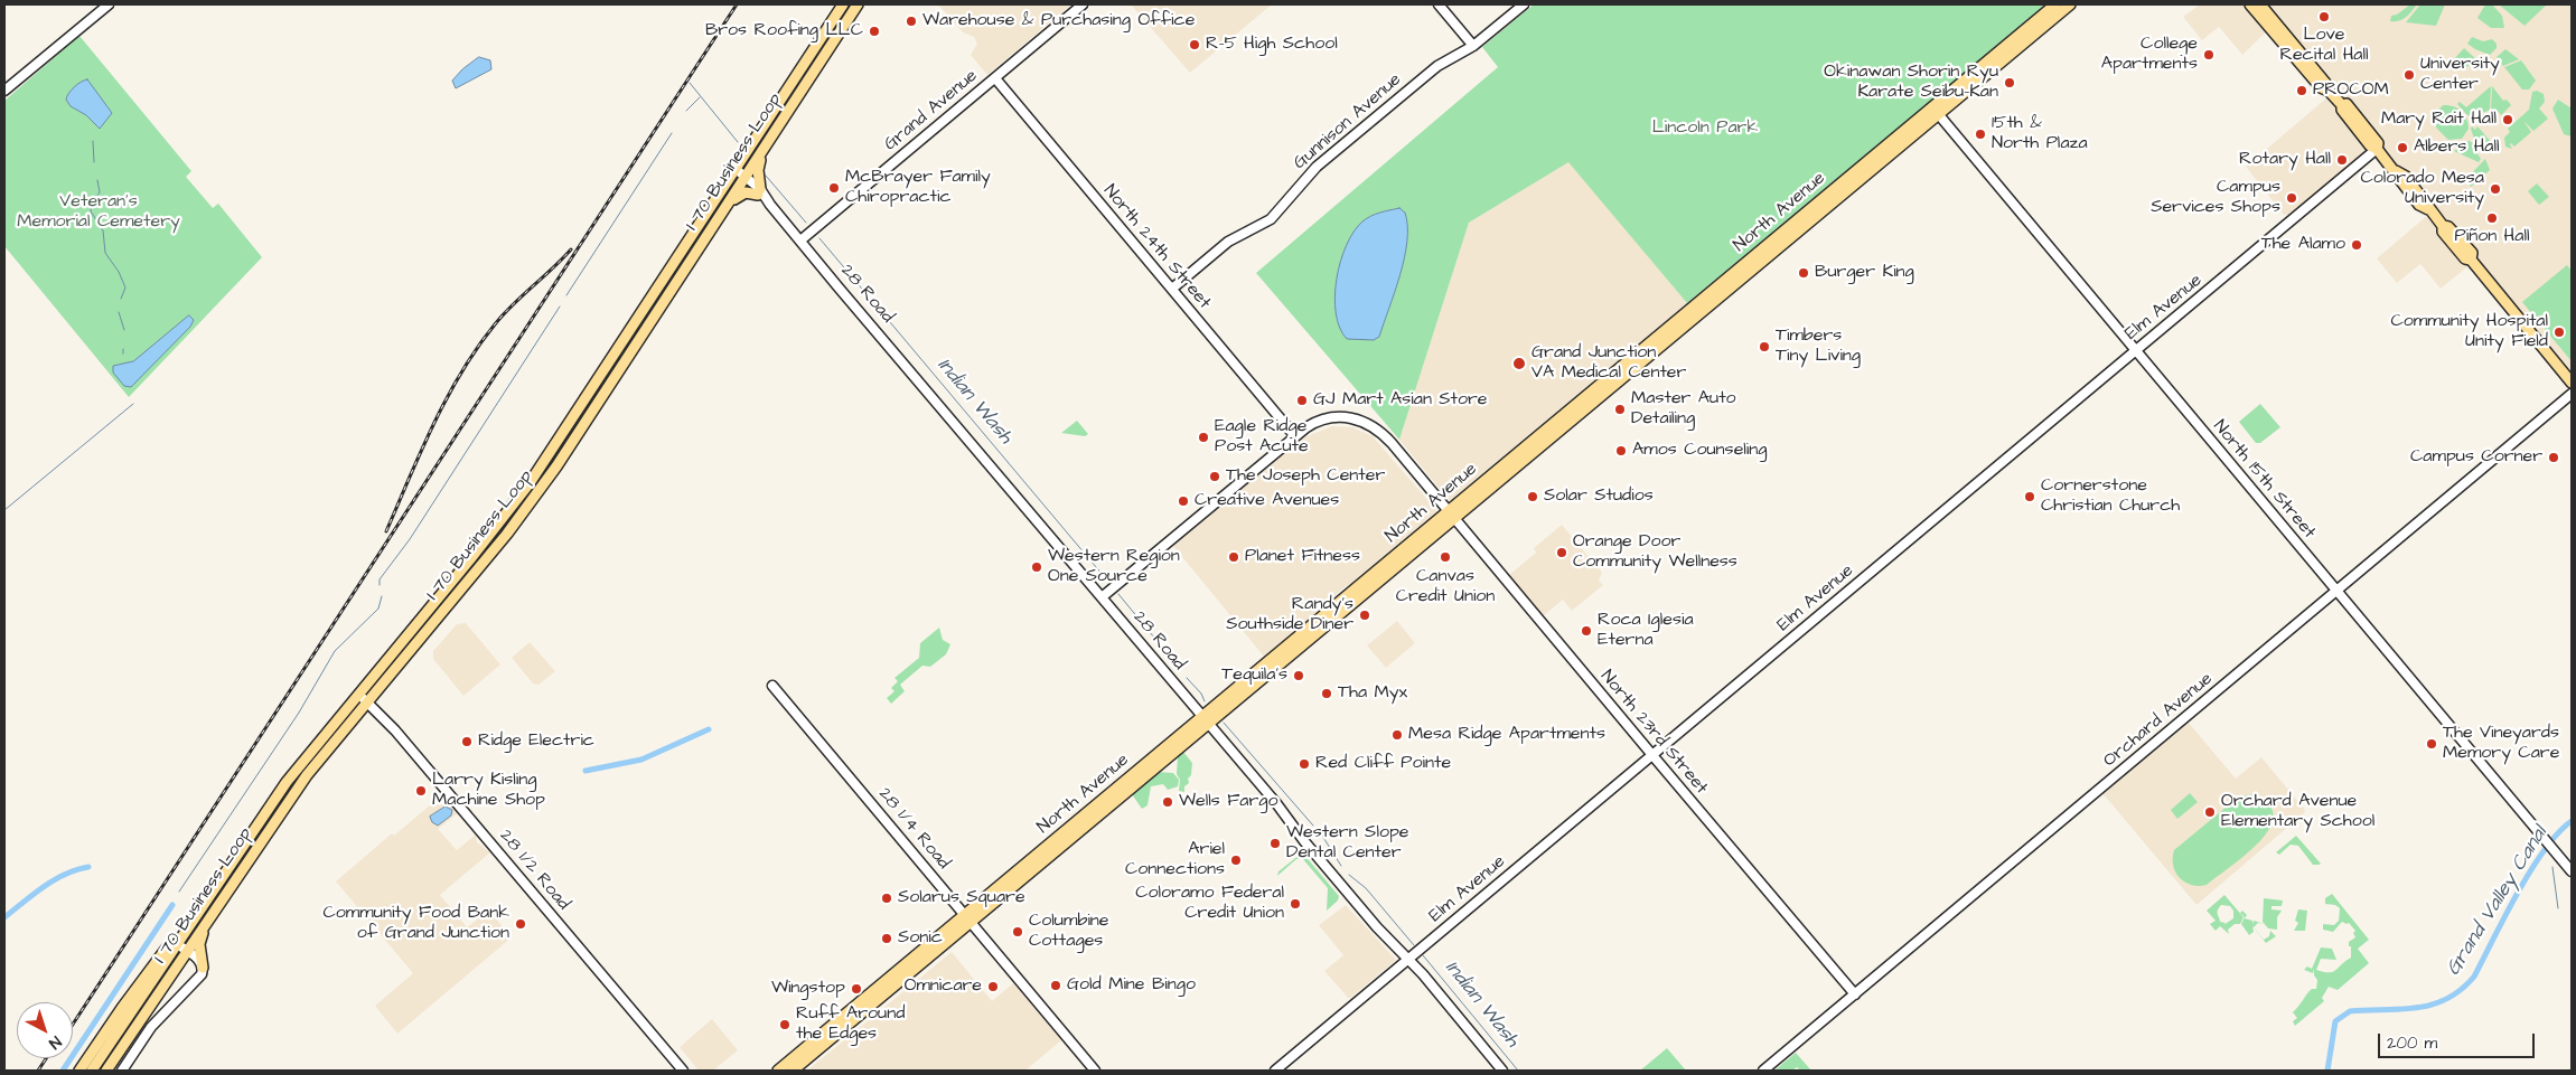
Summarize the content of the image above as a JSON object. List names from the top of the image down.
{
  "streets": {
    "main road": ["I 70 Business Loop", "North Avenue"],
    "street": [
      "Grand Avenue",
      "Gunnison Avenue",
      "North 24th Street",
      "28 Road",
      "Elm Avenue",
      "North 15th Street",
      "Orchard Avenue",
      "North 23rd Street",
      "28 1/4 Road",
      "28 1/2 Road"
    ]
  },
  "crossings": [
    ["Grand Avenue", "North 24th Street"],
    ["Grand Avenue", "28 Road"],
    ["Gunnison Avenue", "North 24th Street"],
    ["I 70 Business Loop", "28 Road"],
    ["I 70 Business Loop", "28 1/2 Road"],
    ["North Avenue", "28 Road"],
    ["North Avenue", "North 15th Street"],
    ["North Avenue", "North 23rd Street"],
    ["North Avenue", "28 1/4 Road"],
    ["North 24th Street", "North 23rd Street"],
    ["28 Road", "Elm Avenue"],
    ["Elm Avenue", "North 15th Street"],
    ["Elm Avenue", "North 23rd Street"],
    ["North 15th Street", "Orchard Avenue"],
    ["Orchard Avenue", "North 23rd Street"]
  ],
  "water": ["Indian Wash", "Grand Valley Canal"],
  "parks": ["Lincoln Park", "Veteran's Memorial Cemetery"],
  "places": [
    "Love Recital Hall",
    "Warehouse & Purchasing Office",
    "Bros Roofing LLC",
    "R-5 High School",
    "College Apartments",
    "University Center",
    "Okinawan Shorin Ryu Karate Seibu-Kan",
    "PROCOM",
    "Mary Rait Hall",
    "15th & North Plaza",
    "Albers Hall",
    "Rotary Hall",
    "McBrayer Family Chiropractic",
    "Colorado Mesa University",
    "Campus Services Shops",
    "Piñon Hall",
    "The Alamo",
    "Burger King",
    "Community Hospital Unity Field",
    "Timbers Tiny Living",
    "Grand Junction VA Medical Center",
    "GJ Mart Asian Store",
    "Master Auto Detailing",
    "Eagle Ridge Post Acute",
    "Amos Counseling",
    "Campus Corner",
    "The Joseph Center",
    "Solar Studios",
    "Cornerstone Christian Church",
    "Creative Avenues",
    "Orange Door Community Wellness",
    "Planet Fitness",
    "Canvas Credit Union",
    "Western Region One Source",
    "Randy's Southside Diner",
    "Roca Iglesia Eterna",
    "Tequila's",
    "Tha Myx",
    "Mesa Ridge Apartments",
    "Ridge Electric",
    "The Vineyards Memory Care",
    "Red Cliff Pointe",
    "Larry Kisling Machine Shop",
    "Wells Fargo",
    "Orchard Avenue Elementary School",
    "Western Slope Dental Center",
    "Ariel Connections",
    "Solarus Square",
    "Coloramo Federal Credit Union",
    "Community Food Bank of Grand Junction",
    "Columbine Cottages",
    "Sonic",
    "Gold Mine Bingo",
    "Omnicare",
    "Wingstop",
    "Ruff Around the Edges"
  ],
  "scale_bar": "200 m",
  "north": "bottom right"
}
